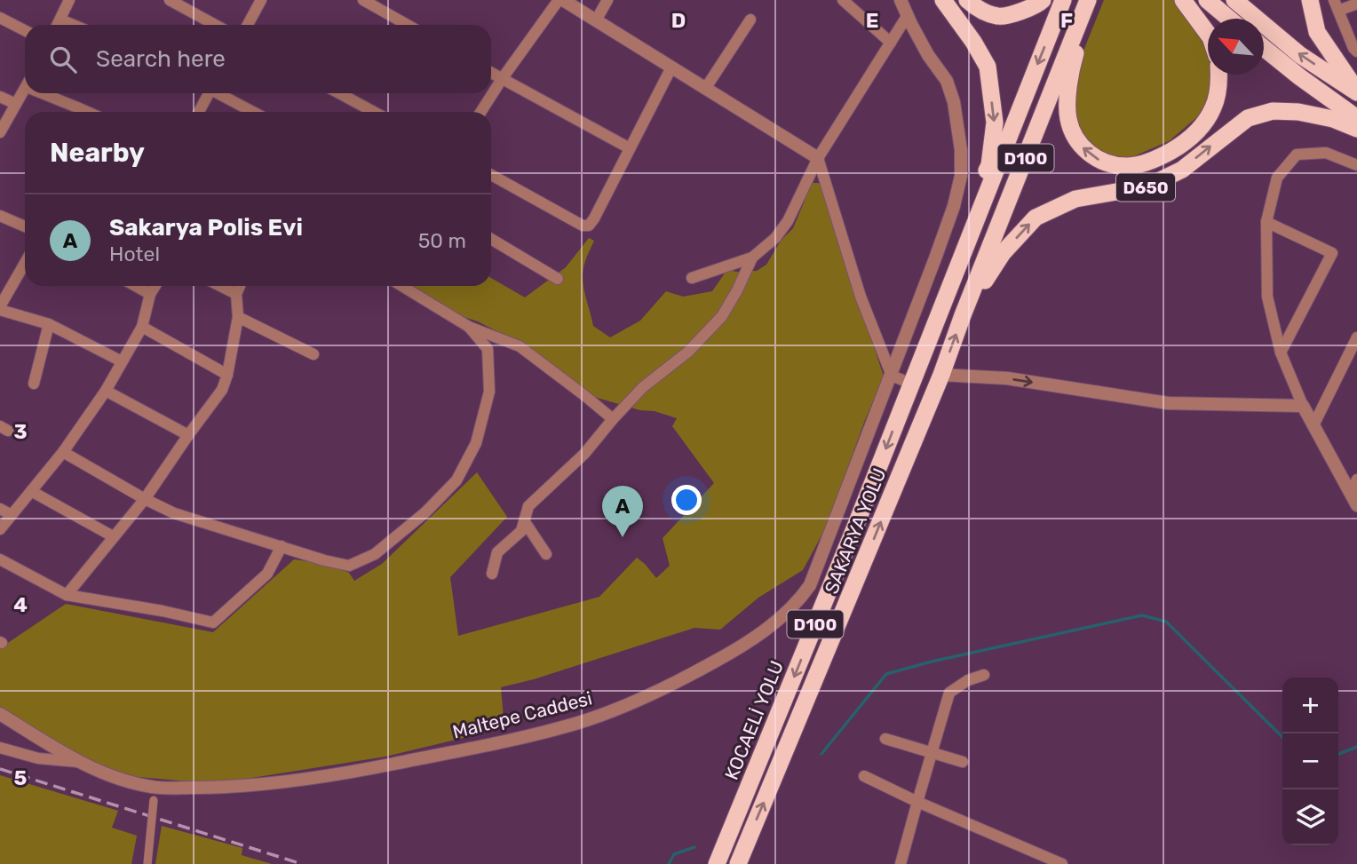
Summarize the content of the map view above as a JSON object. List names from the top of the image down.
{
  "streets": {
    "highway": [
      "D100",
      "D650",
      "SAKARYA YOLU",
      "KOCAELİ YOLU"
    ],
    "street": ["Maltepe Caddesi"]
  },
  "crossings": [
    ["D100", "D650"],
    ["D100", "SAKARYA YOLU"],
    ["D100", "KOCAELİ YOLU"],
    ["D650", "SAKARYA YOLU"]
  ],
  "one_way": ["SAKARYA YOLU", "KOCAELİ YOLU"],
  "north": "top left",
  "page": {
    "search": "Search here",
    "heading": "Nearby",
    "list": [
      {
        "mark": "A",
        "name": "Sakarya Polis Evi",
        "note": "Hotel",
        "value": "50 m"
      }
    ],
    "pins": "A",
    "map_buttons": ["+", "−"]
  },
  "grid": {
    "columns": ["D", "E", "F"],
    "rows": ["3", "4", "5"]
  }
}
